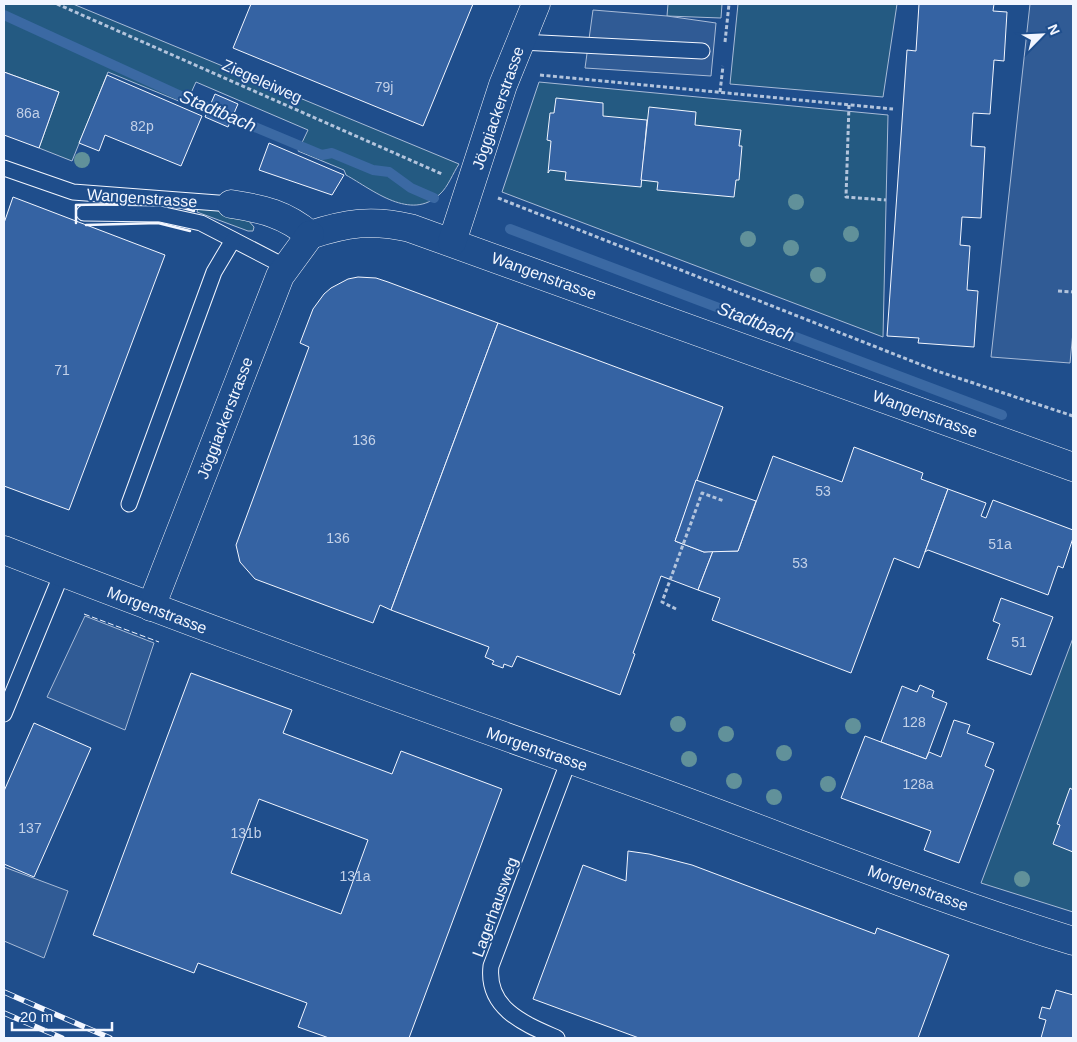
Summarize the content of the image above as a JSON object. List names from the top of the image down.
{
  "streets": {
    "street": ["Jöggiackerstrasse", "Wangenstrasse", "Morgenstrasse"],
    "lane": ["Lagerhausweg"],
    "path": ["Ziegeleiweg"]
  },
  "crossings": [
    ["Jöggiackerstrasse", "Wangenstrasse"],
    ["Jöggiackerstrasse", "Morgenstrasse"],
    ["Morgenstrasse", "Lagerhausweg"]
  ],
  "water": ["Stadtbach"],
  "house_numbers": [
    "79j",
    "86a",
    "82p",
    "71",
    "136",
    "53",
    "136",
    "51a",
    "53",
    "51",
    "128",
    "128a",
    "137",
    "131b",
    "131a"
  ],
  "scale_bar": "20 m",
  "north": "top right"
}
